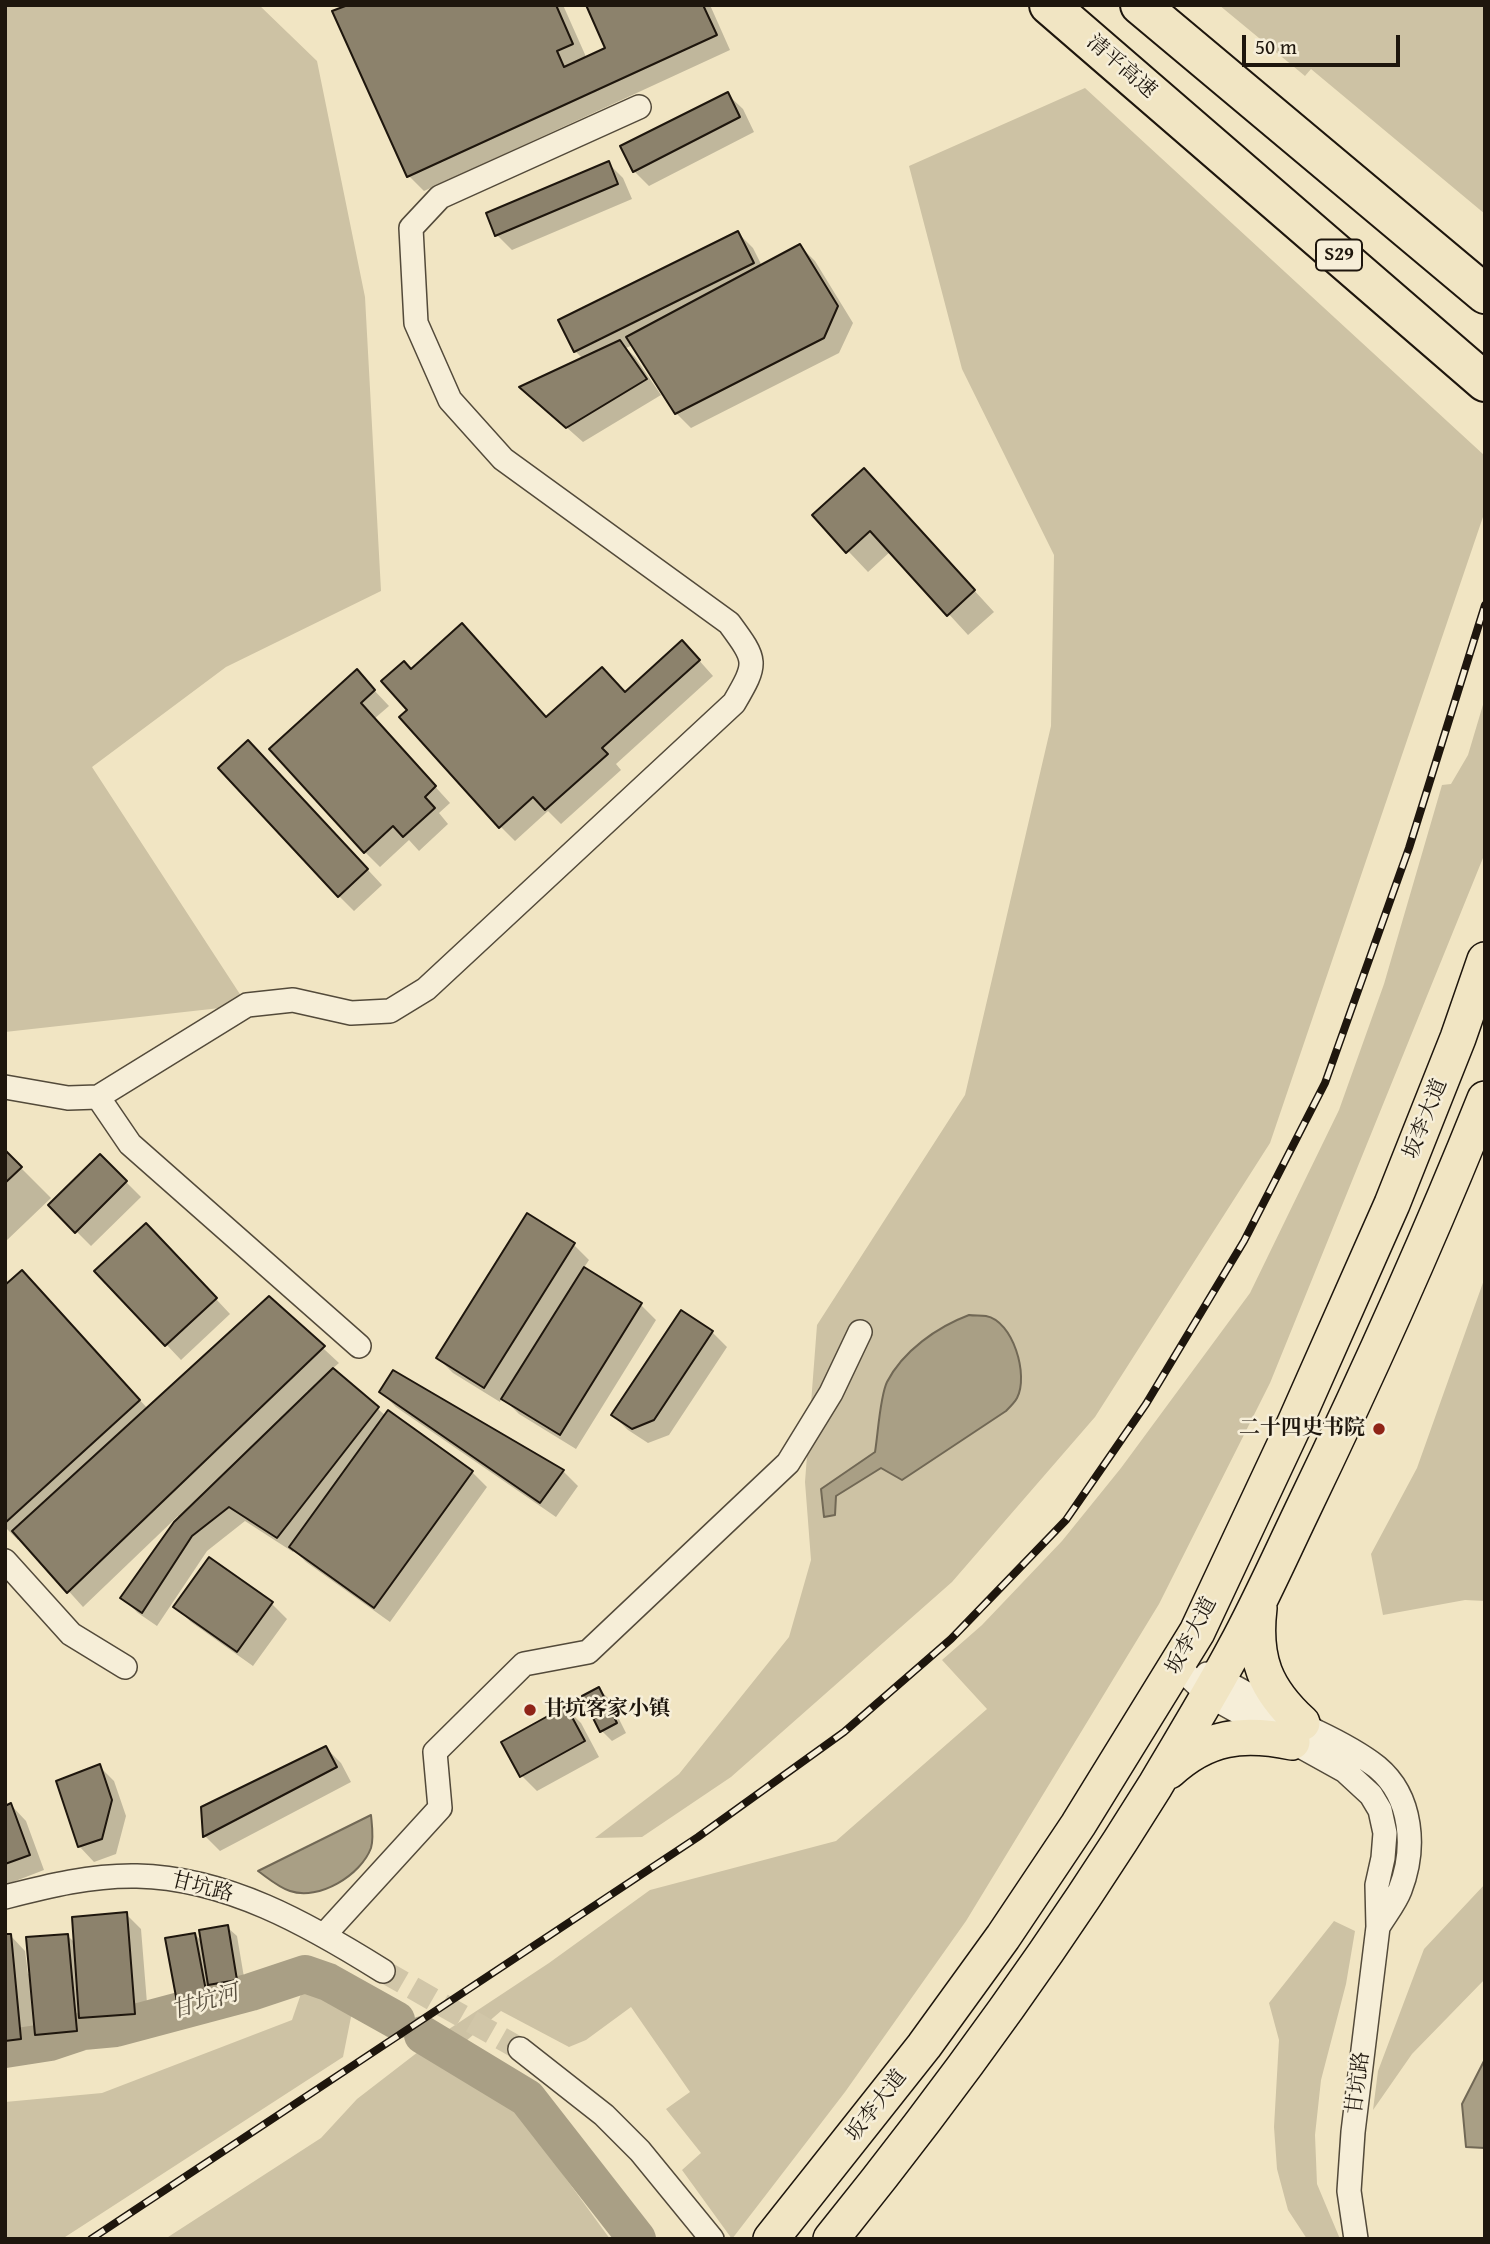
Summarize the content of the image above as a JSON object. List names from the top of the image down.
{
  "streets": {
    "highway": ["清平高速", "S29"],
    "main road": ["坂李大道"],
    "street": ["甘坑路"]
  },
  "crossings": [
    ["坂李大道", "甘坑路"]
  ],
  "water": ["甘坑河"],
  "places": ["二十四史书院", "甘坑客家小镇"],
  "scale_bar": "50 m"
}
